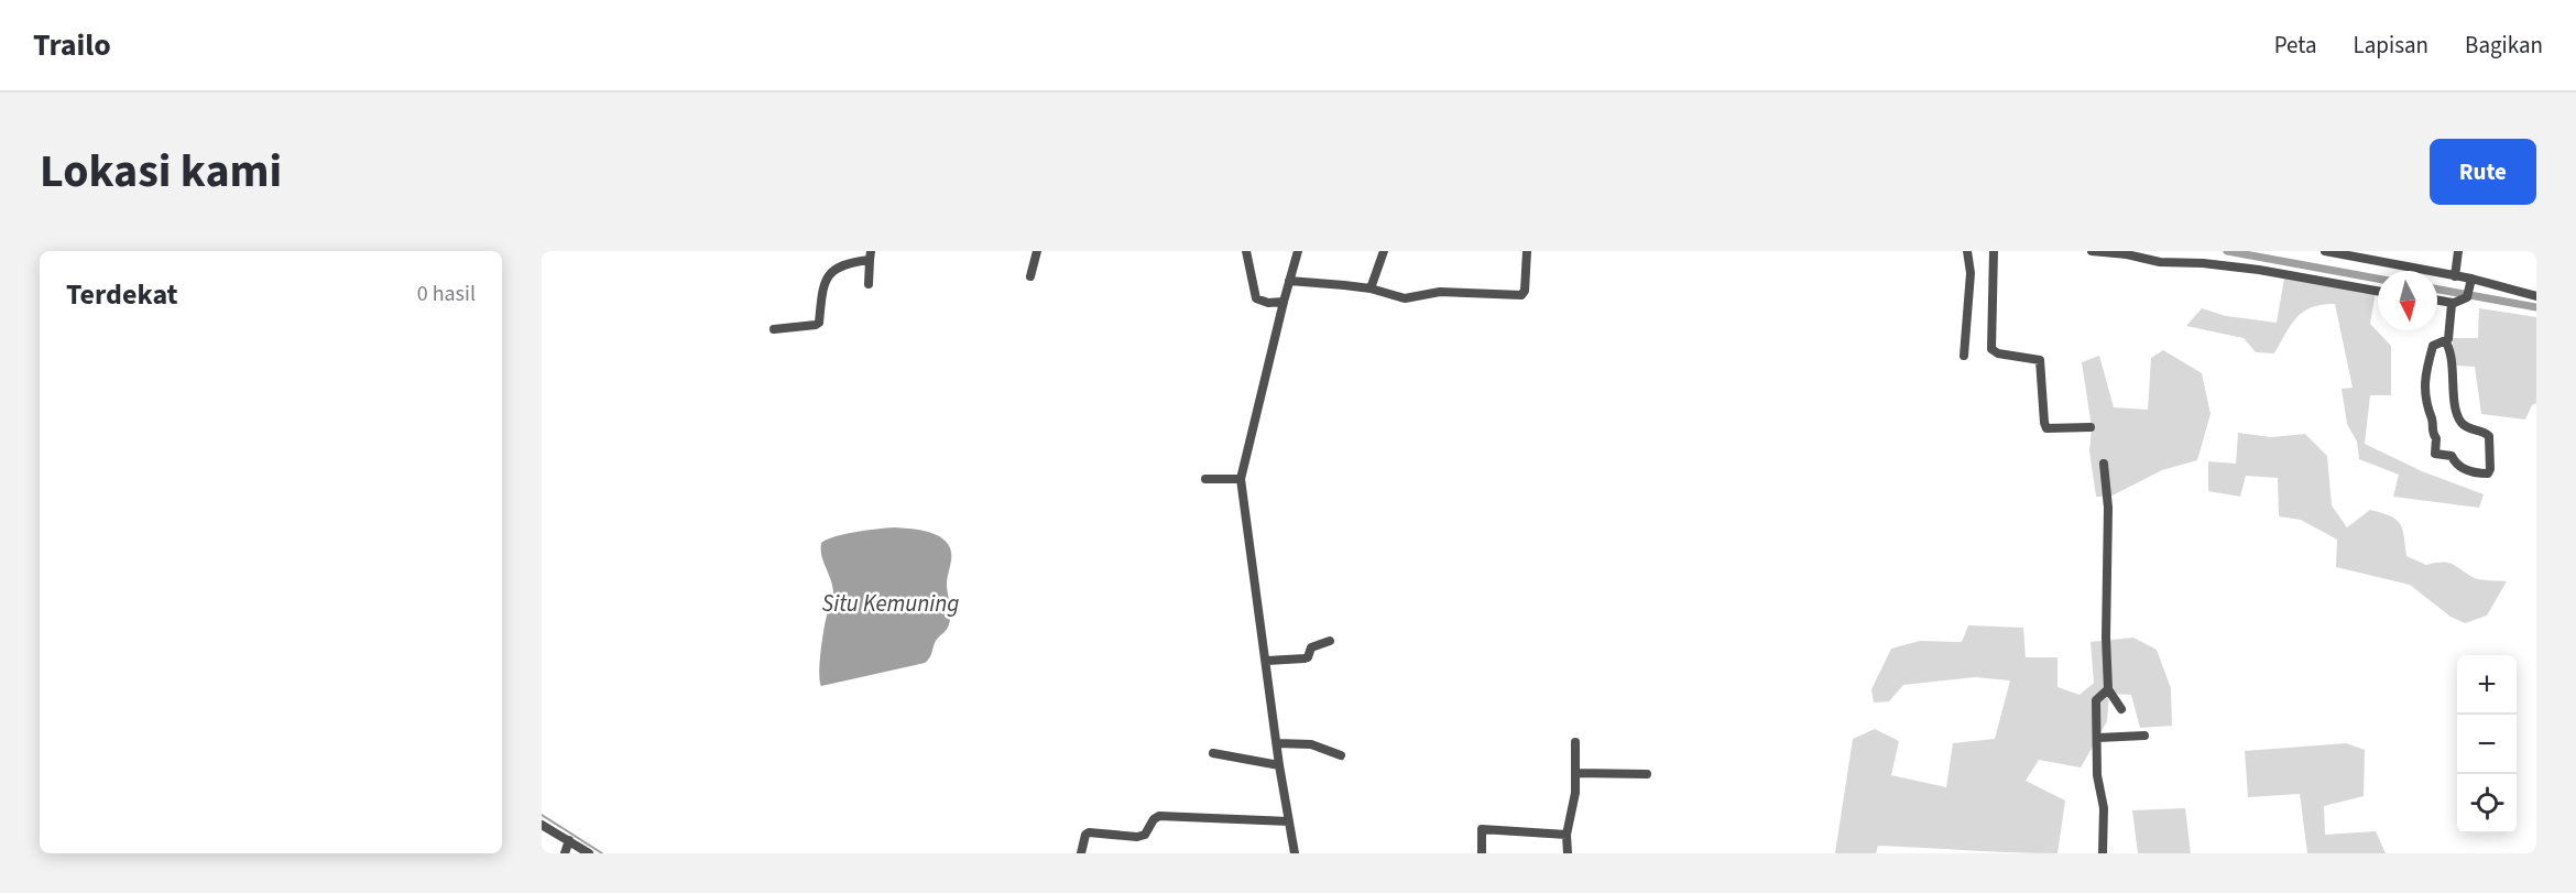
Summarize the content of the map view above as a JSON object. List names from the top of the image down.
{
  "water": ["Situ Kemuning"],
  "north": "bottom",
  "page": {
    "header": "Trailo",
    "nav": ["Peta", "Lapisan", "Bagikan"],
    "title": "Lokasi kami",
    "buttons": "Rute",
    "heading": ["Terdekat", "0 hasil"],
    "map_buttons": ["+", "−"]
  }
}
